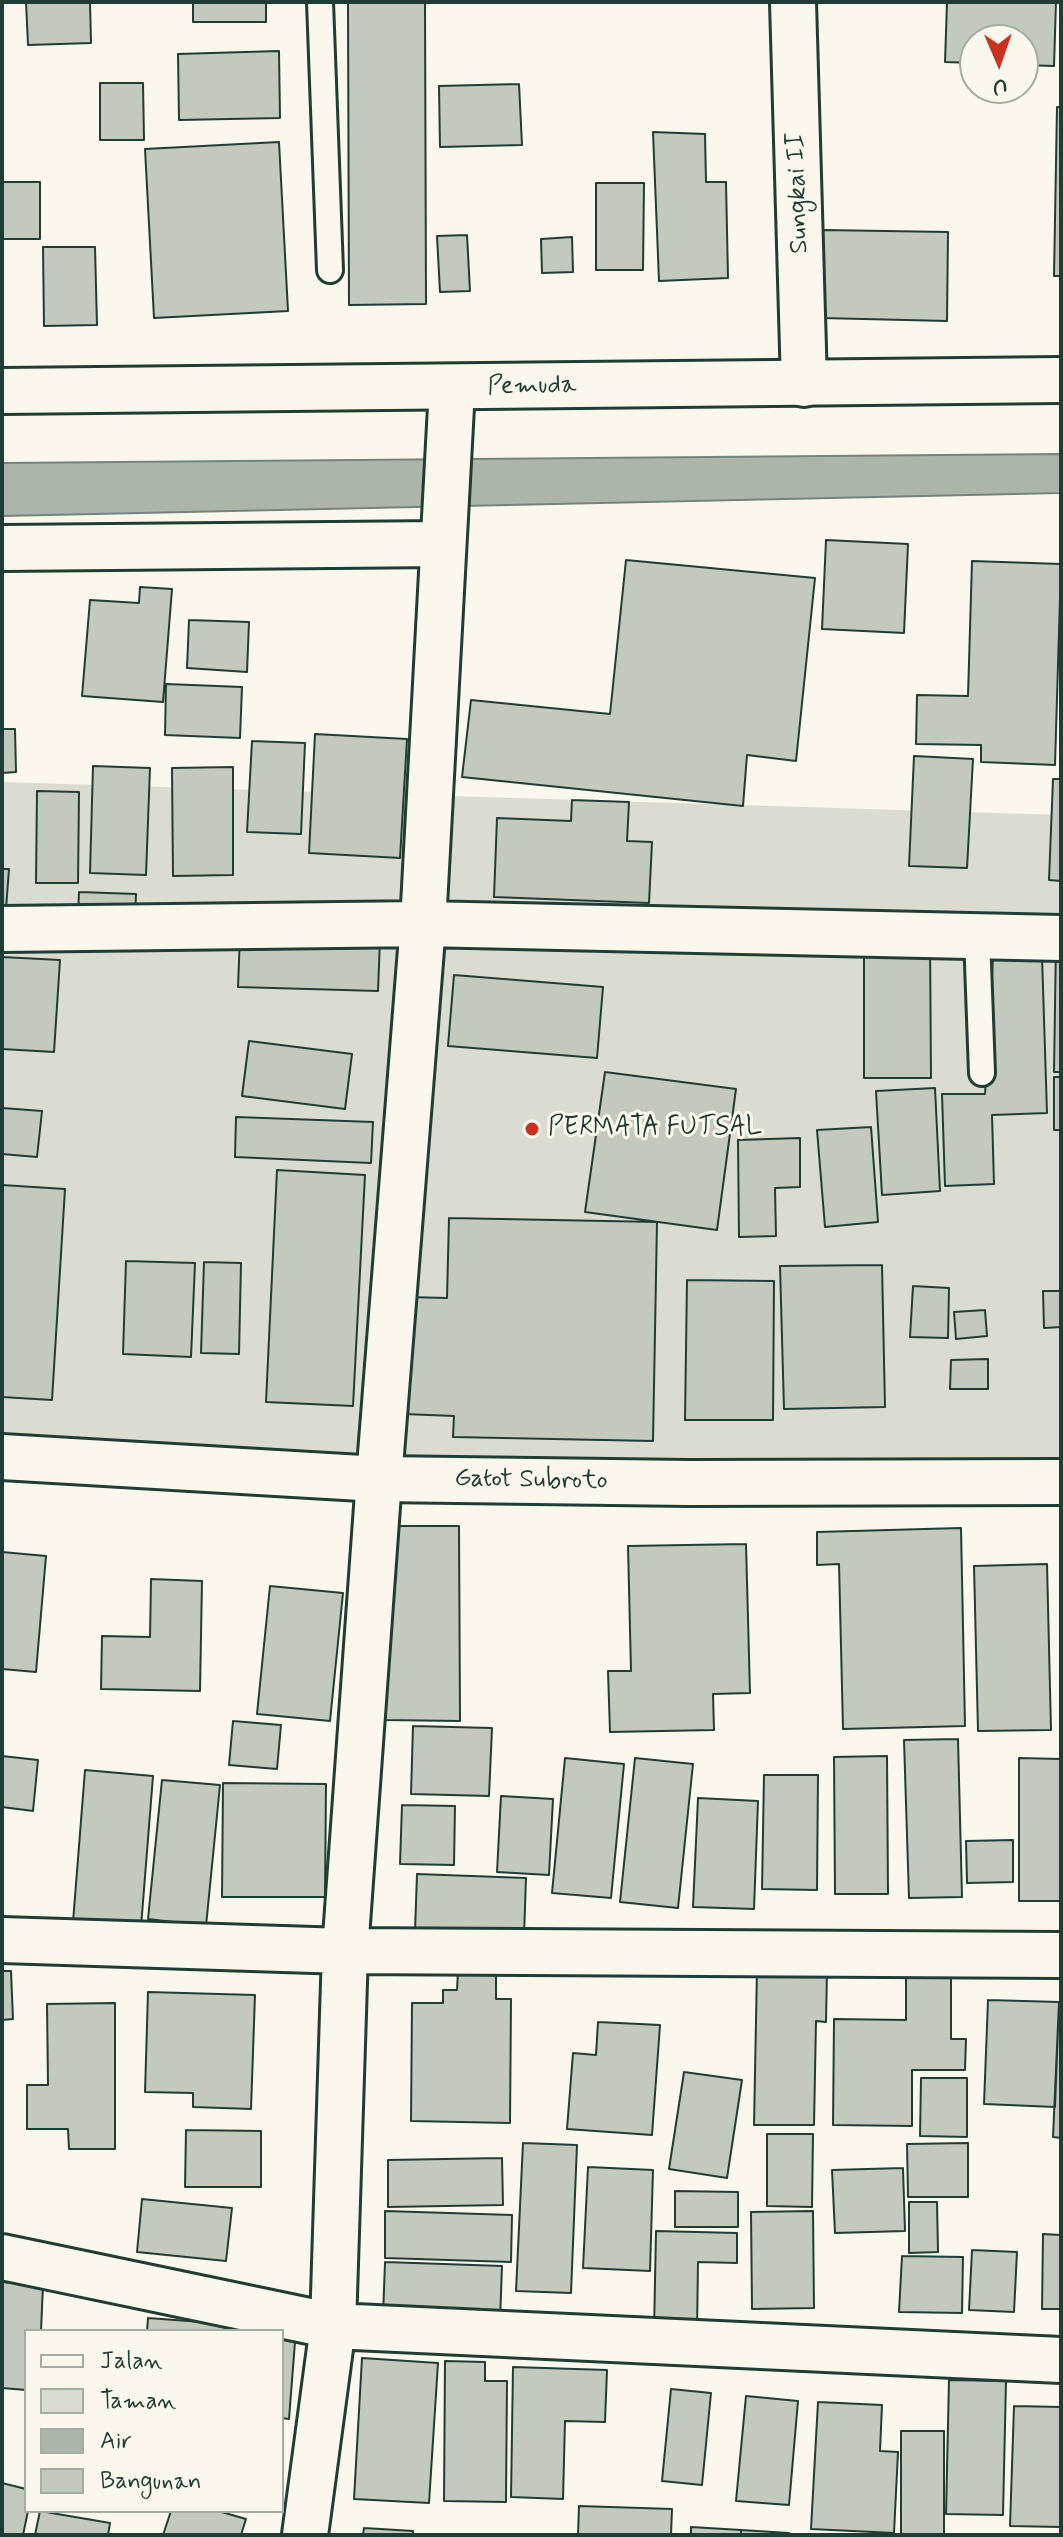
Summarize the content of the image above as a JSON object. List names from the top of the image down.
{
  "streets": {
    "street": ["Sungkai II", "Pemuda", "Gatot Subroto"]
  },
  "crossings": [
    ["Sungkai II", "Pemuda"]
  ],
  "places": ["PERMATA FUTSAL"],
  "legend": [
    "Jalan",
    "Taman",
    "Air",
    "Bangunan"
  ],
  "north": "bottom"
}
